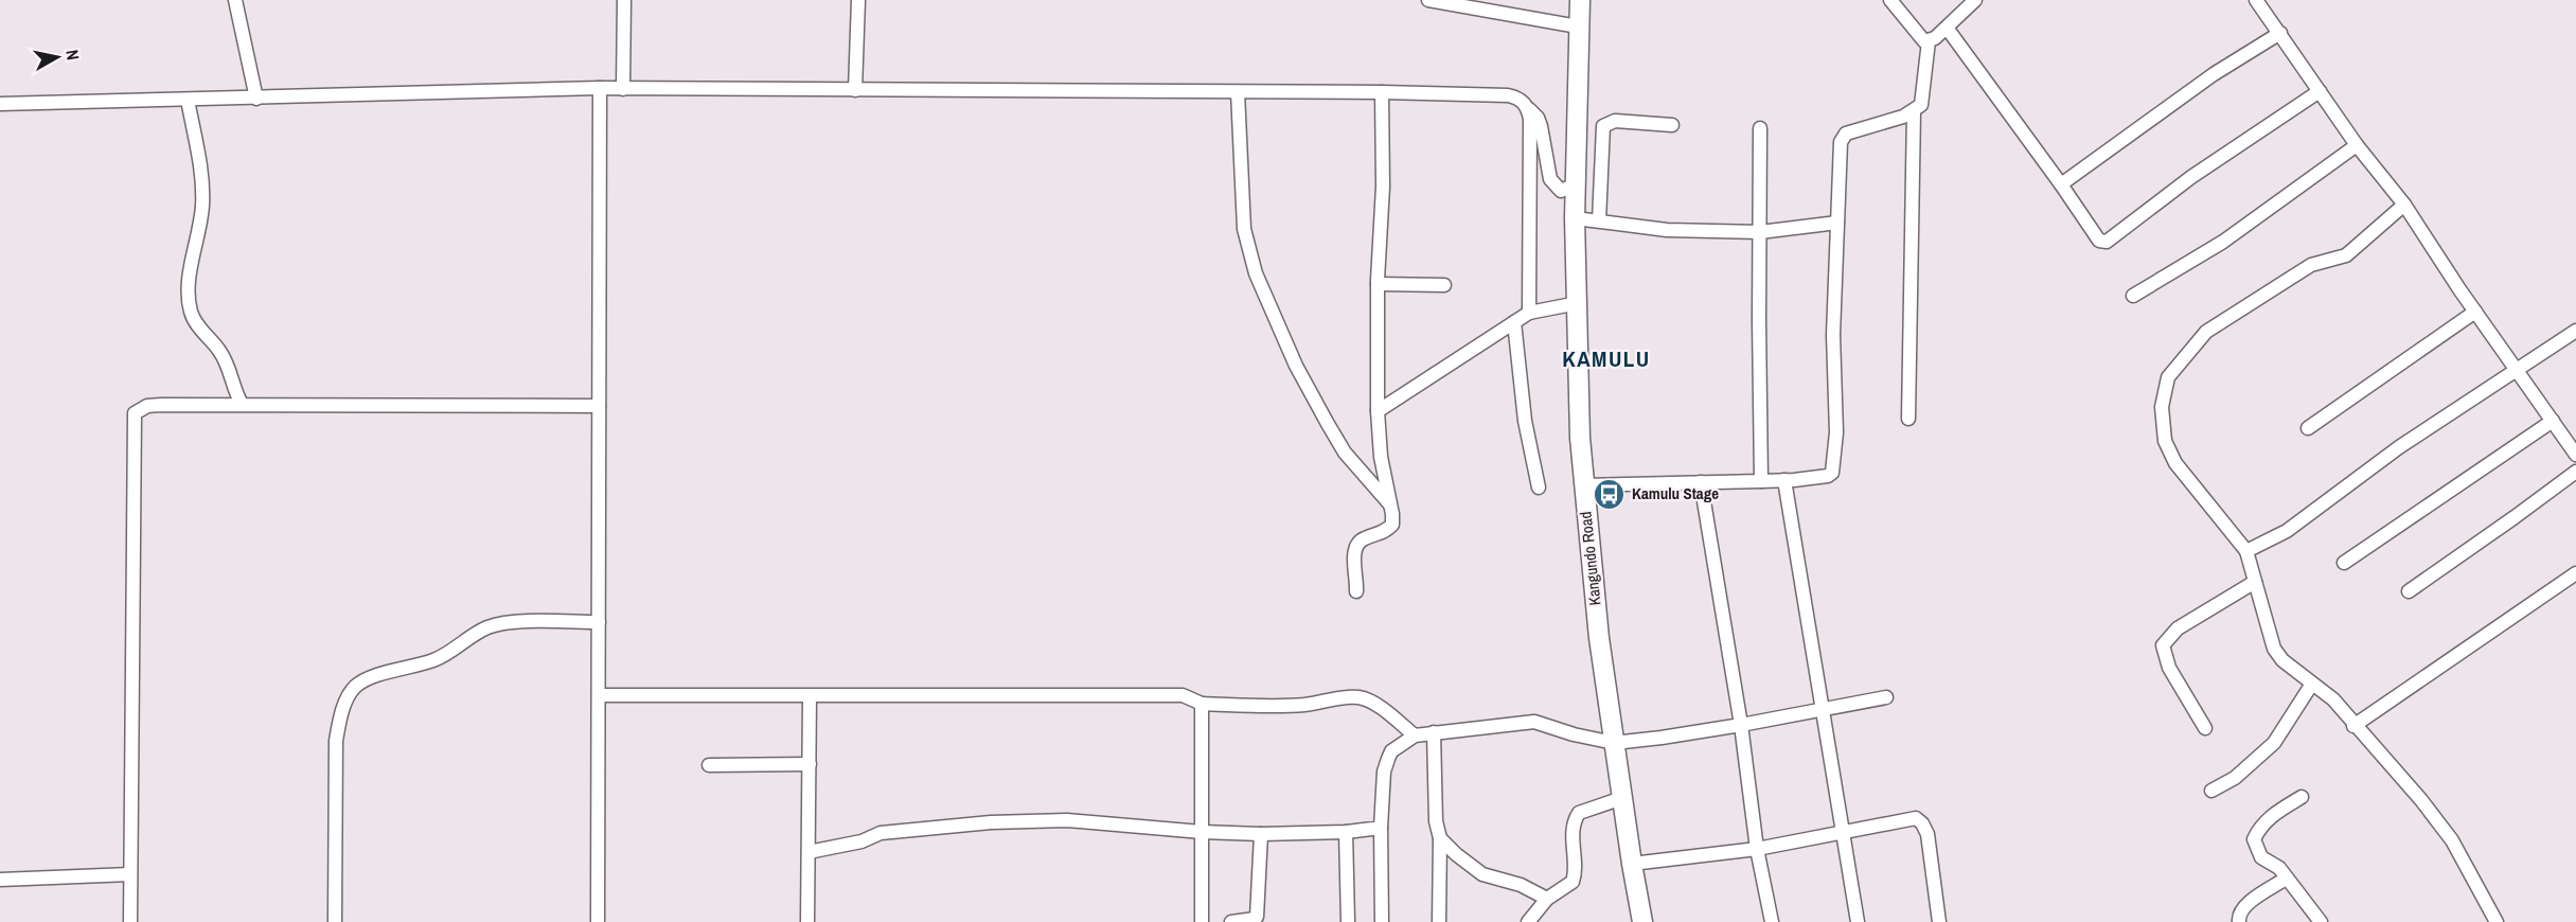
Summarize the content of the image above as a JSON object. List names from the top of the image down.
{
  "streets": {
    "highway": ["Kangundo Road"]
  },
  "districts": ["KAMULU"],
  "places": {
    "bus stop": ["Kamulu Stage"]
  },
  "north": "right"
}
